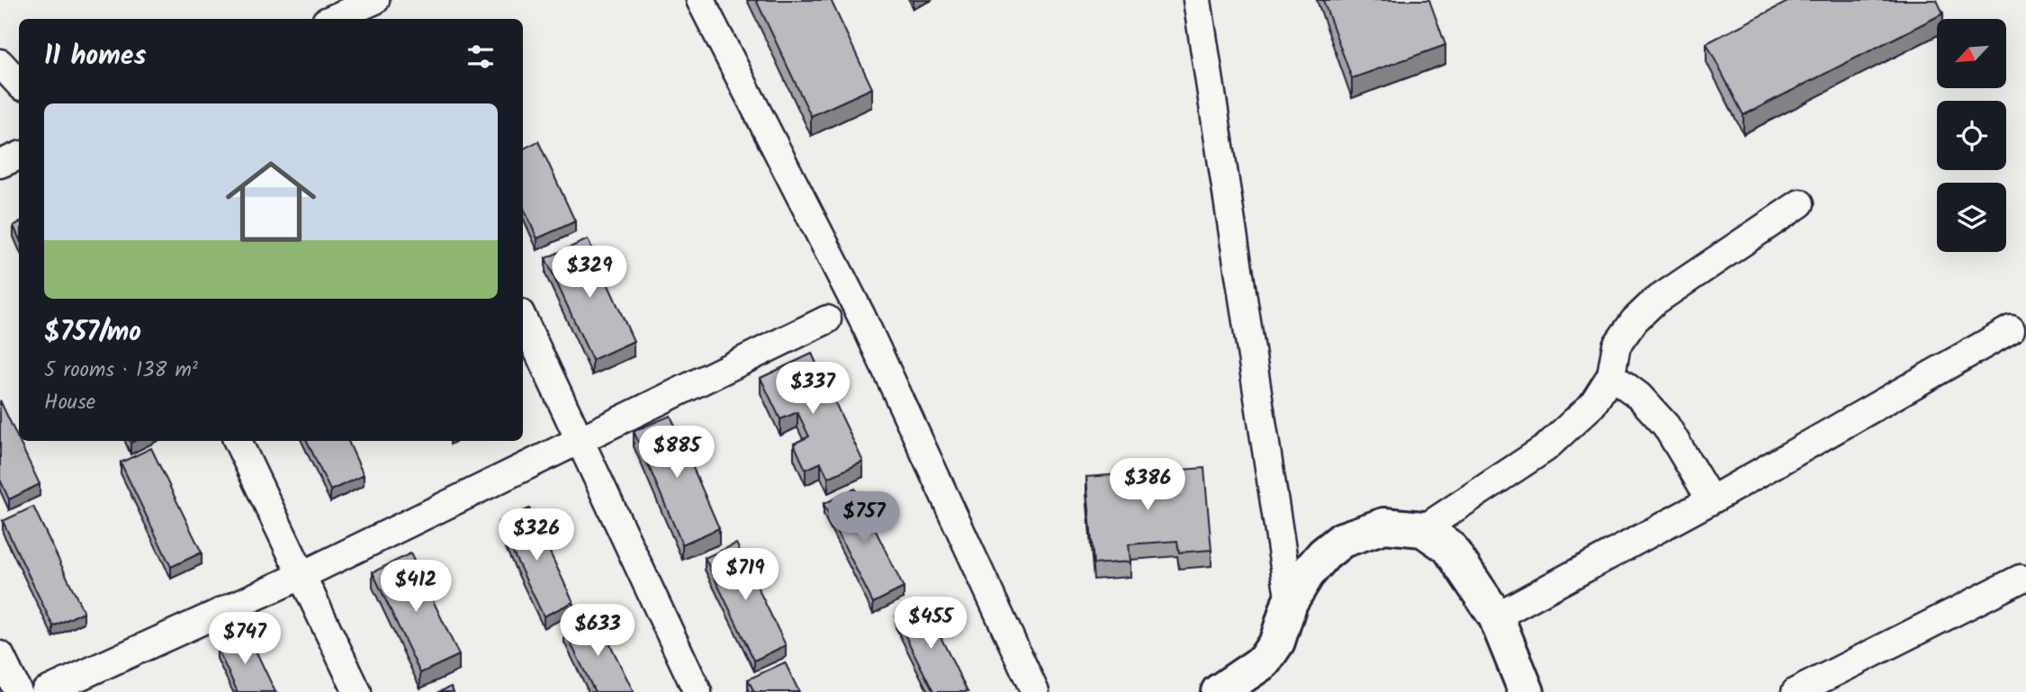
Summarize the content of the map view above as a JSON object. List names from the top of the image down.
{
  "north": "bottom left",
  "page": {
    "heading": "11 homes",
    "list": [
      {
        "name": "$757/mo",
        "note": "5 rooms · 138 m² · House"
      }
    ],
    "price": [
      "$329",
      "$337",
      "$885",
      "$386",
      "$757",
      "$326",
      "$719",
      "$412",
      "$455",
      "$633",
      "$747"
    ]
  }
}
